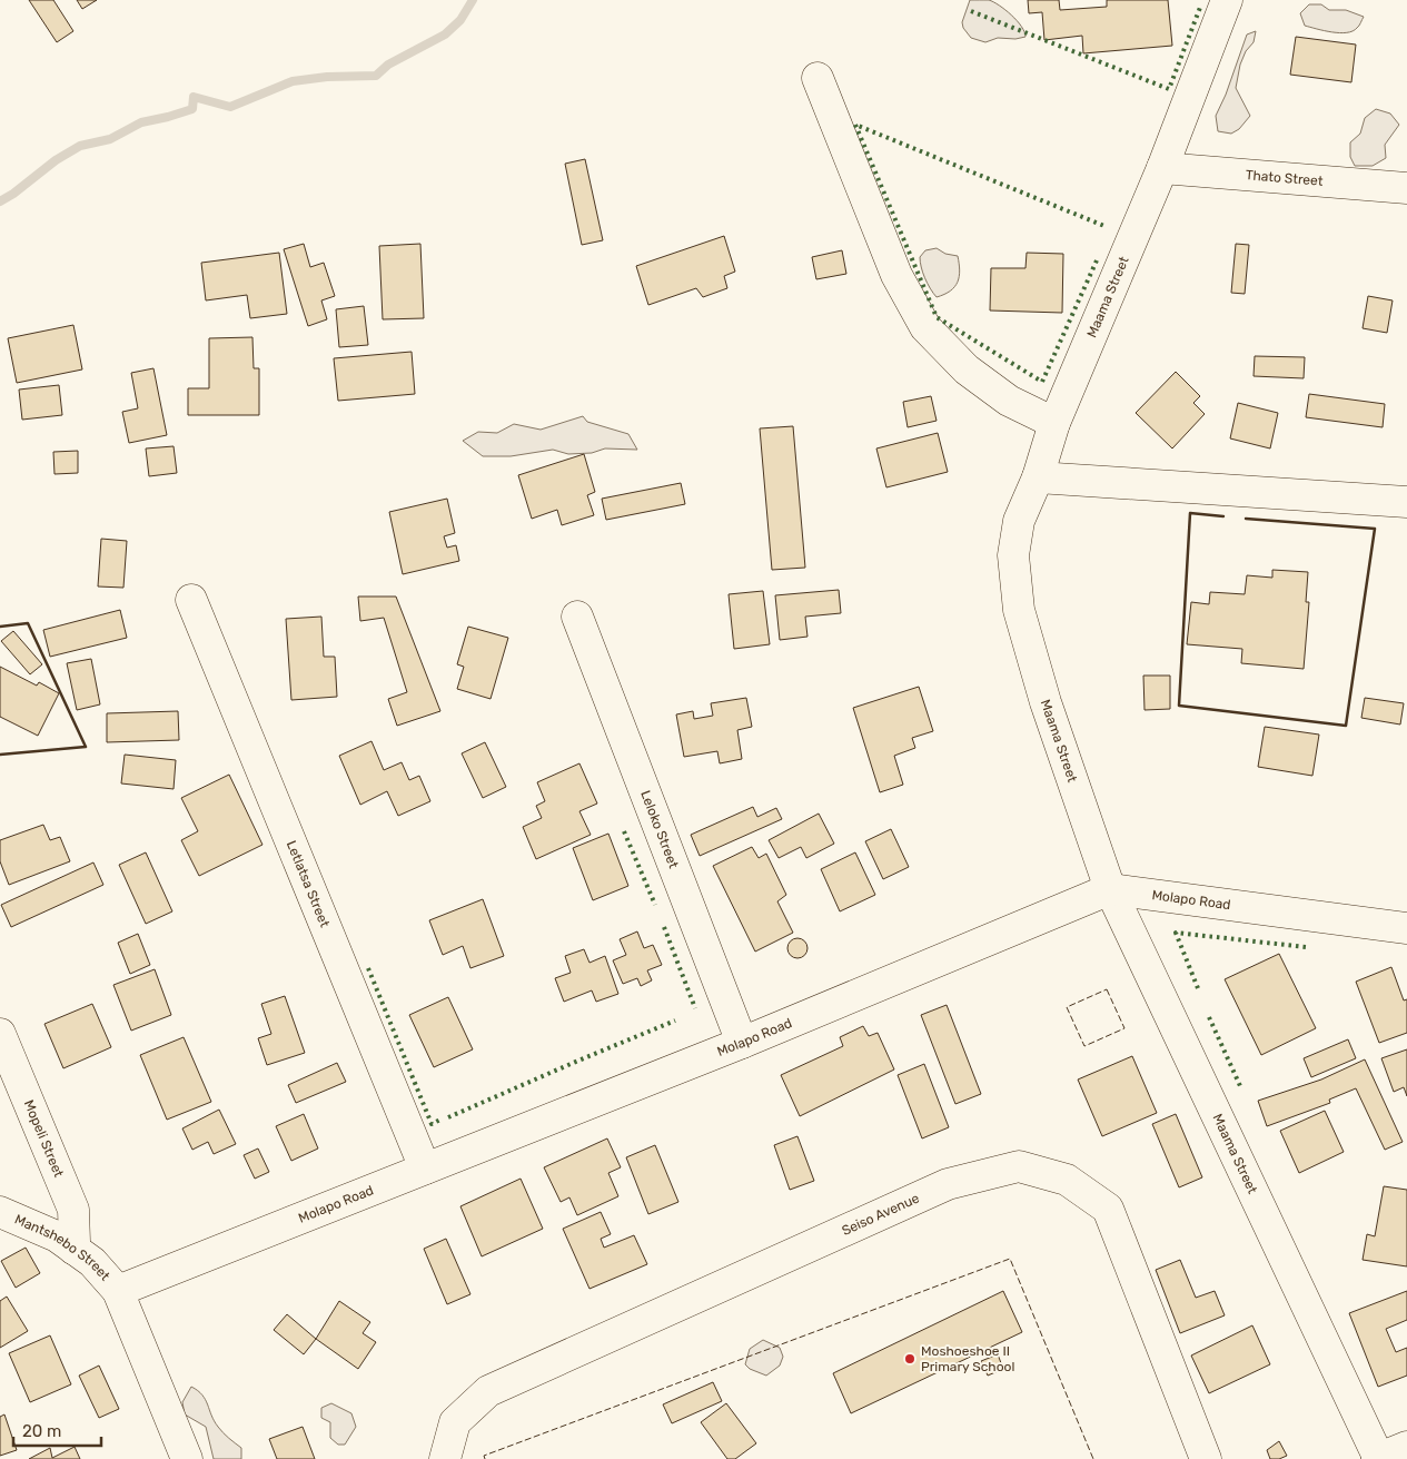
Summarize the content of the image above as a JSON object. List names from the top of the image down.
{
  "streets": {
    "street": [
      "Thato Street",
      "Maama Street",
      "Leloko Street",
      "Letlatsa Street",
      "Molapo Road",
      "Mopeli Street",
      "Seiso Avenue",
      "Mantshebo Street"
    ]
  },
  "crossings": [
    ["Thato Street", "Maama Street"],
    ["Maama Street", "Molapo Road"],
    ["Leloko Street", "Molapo Road"],
    ["Letlatsa Street", "Molapo Road"],
    ["Molapo Road", "Mantshebo Street"],
    ["Mopeli Street", "Mantshebo Street"]
  ],
  "places": ["Moshoeshoe II Primary School"],
  "scale_bar": "20 m"
}
